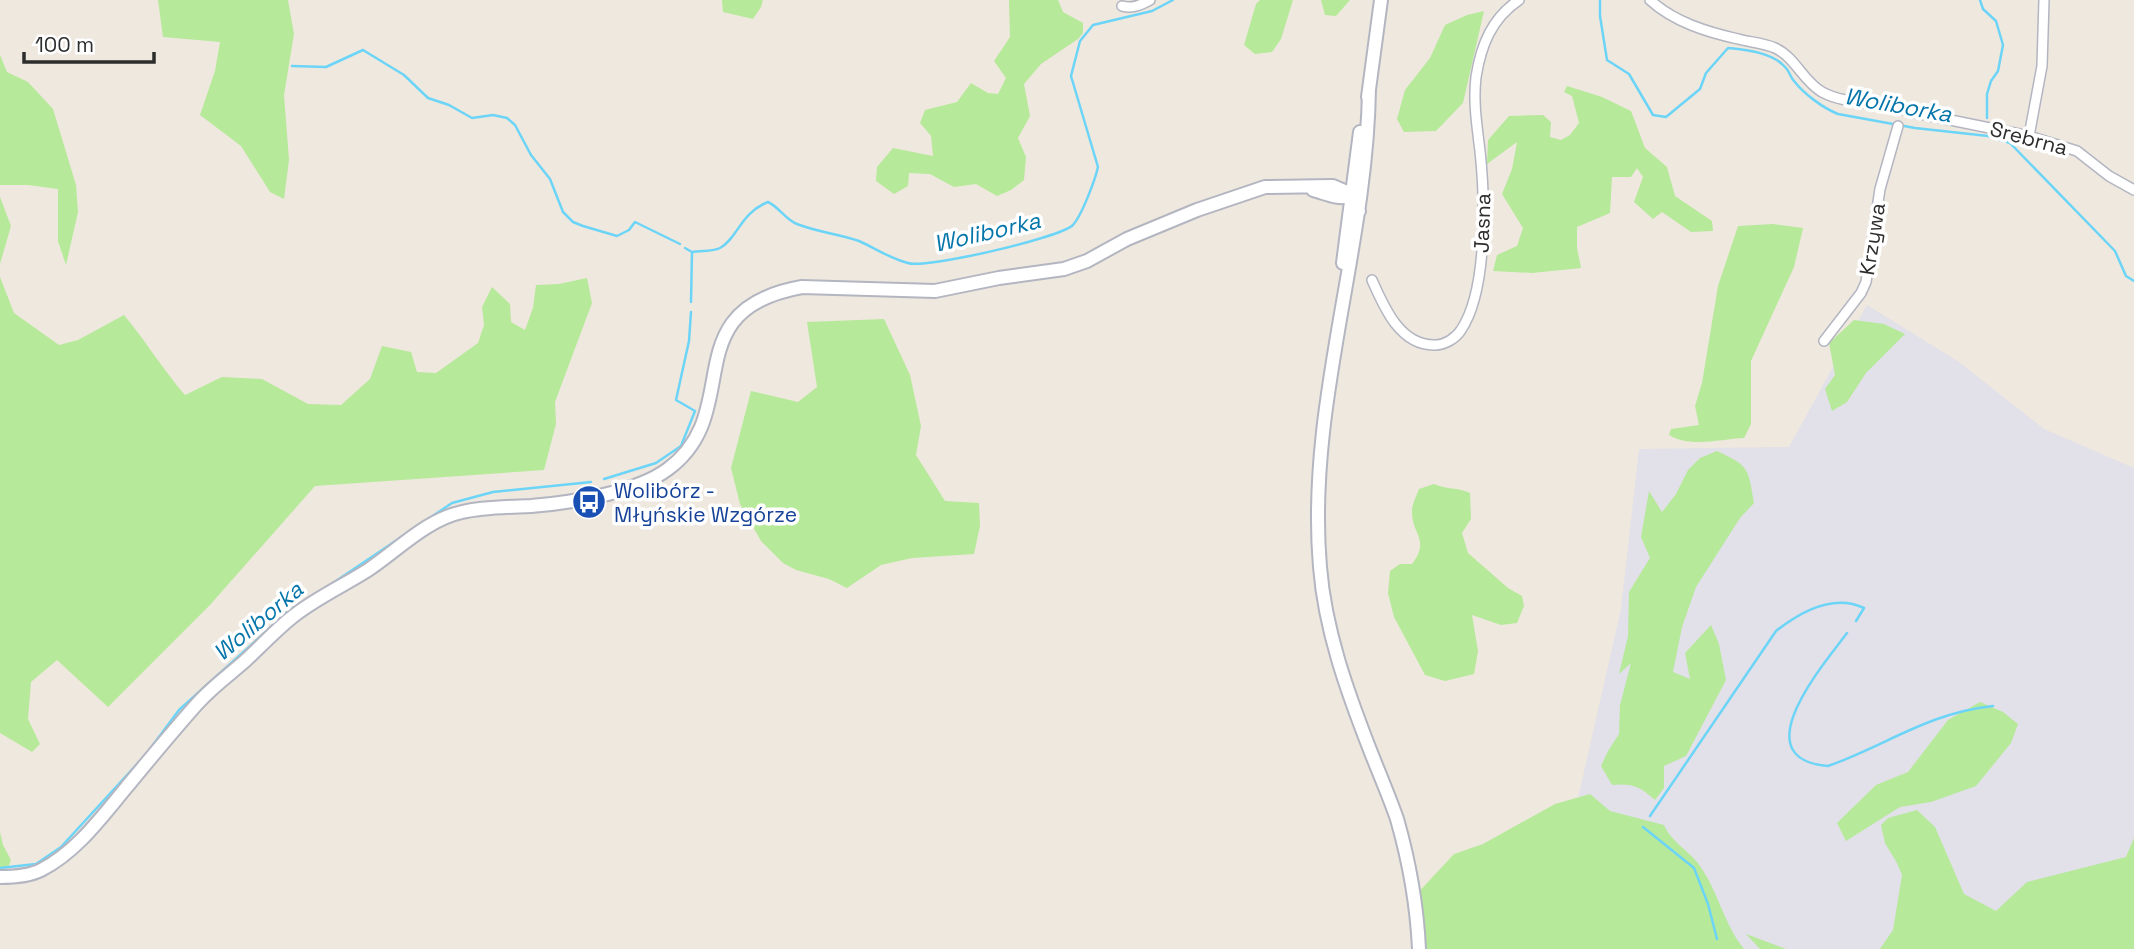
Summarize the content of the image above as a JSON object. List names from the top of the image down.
{
  "streets": {
    "street": ["Srebrna", "Jasna", "Krzywa"]
  },
  "water": ["Woliborka"],
  "places": {
    "bus stop": ["Wolibórz - Młyńskie Wzgórze"]
  },
  "scale_bar": "100 m"
}
